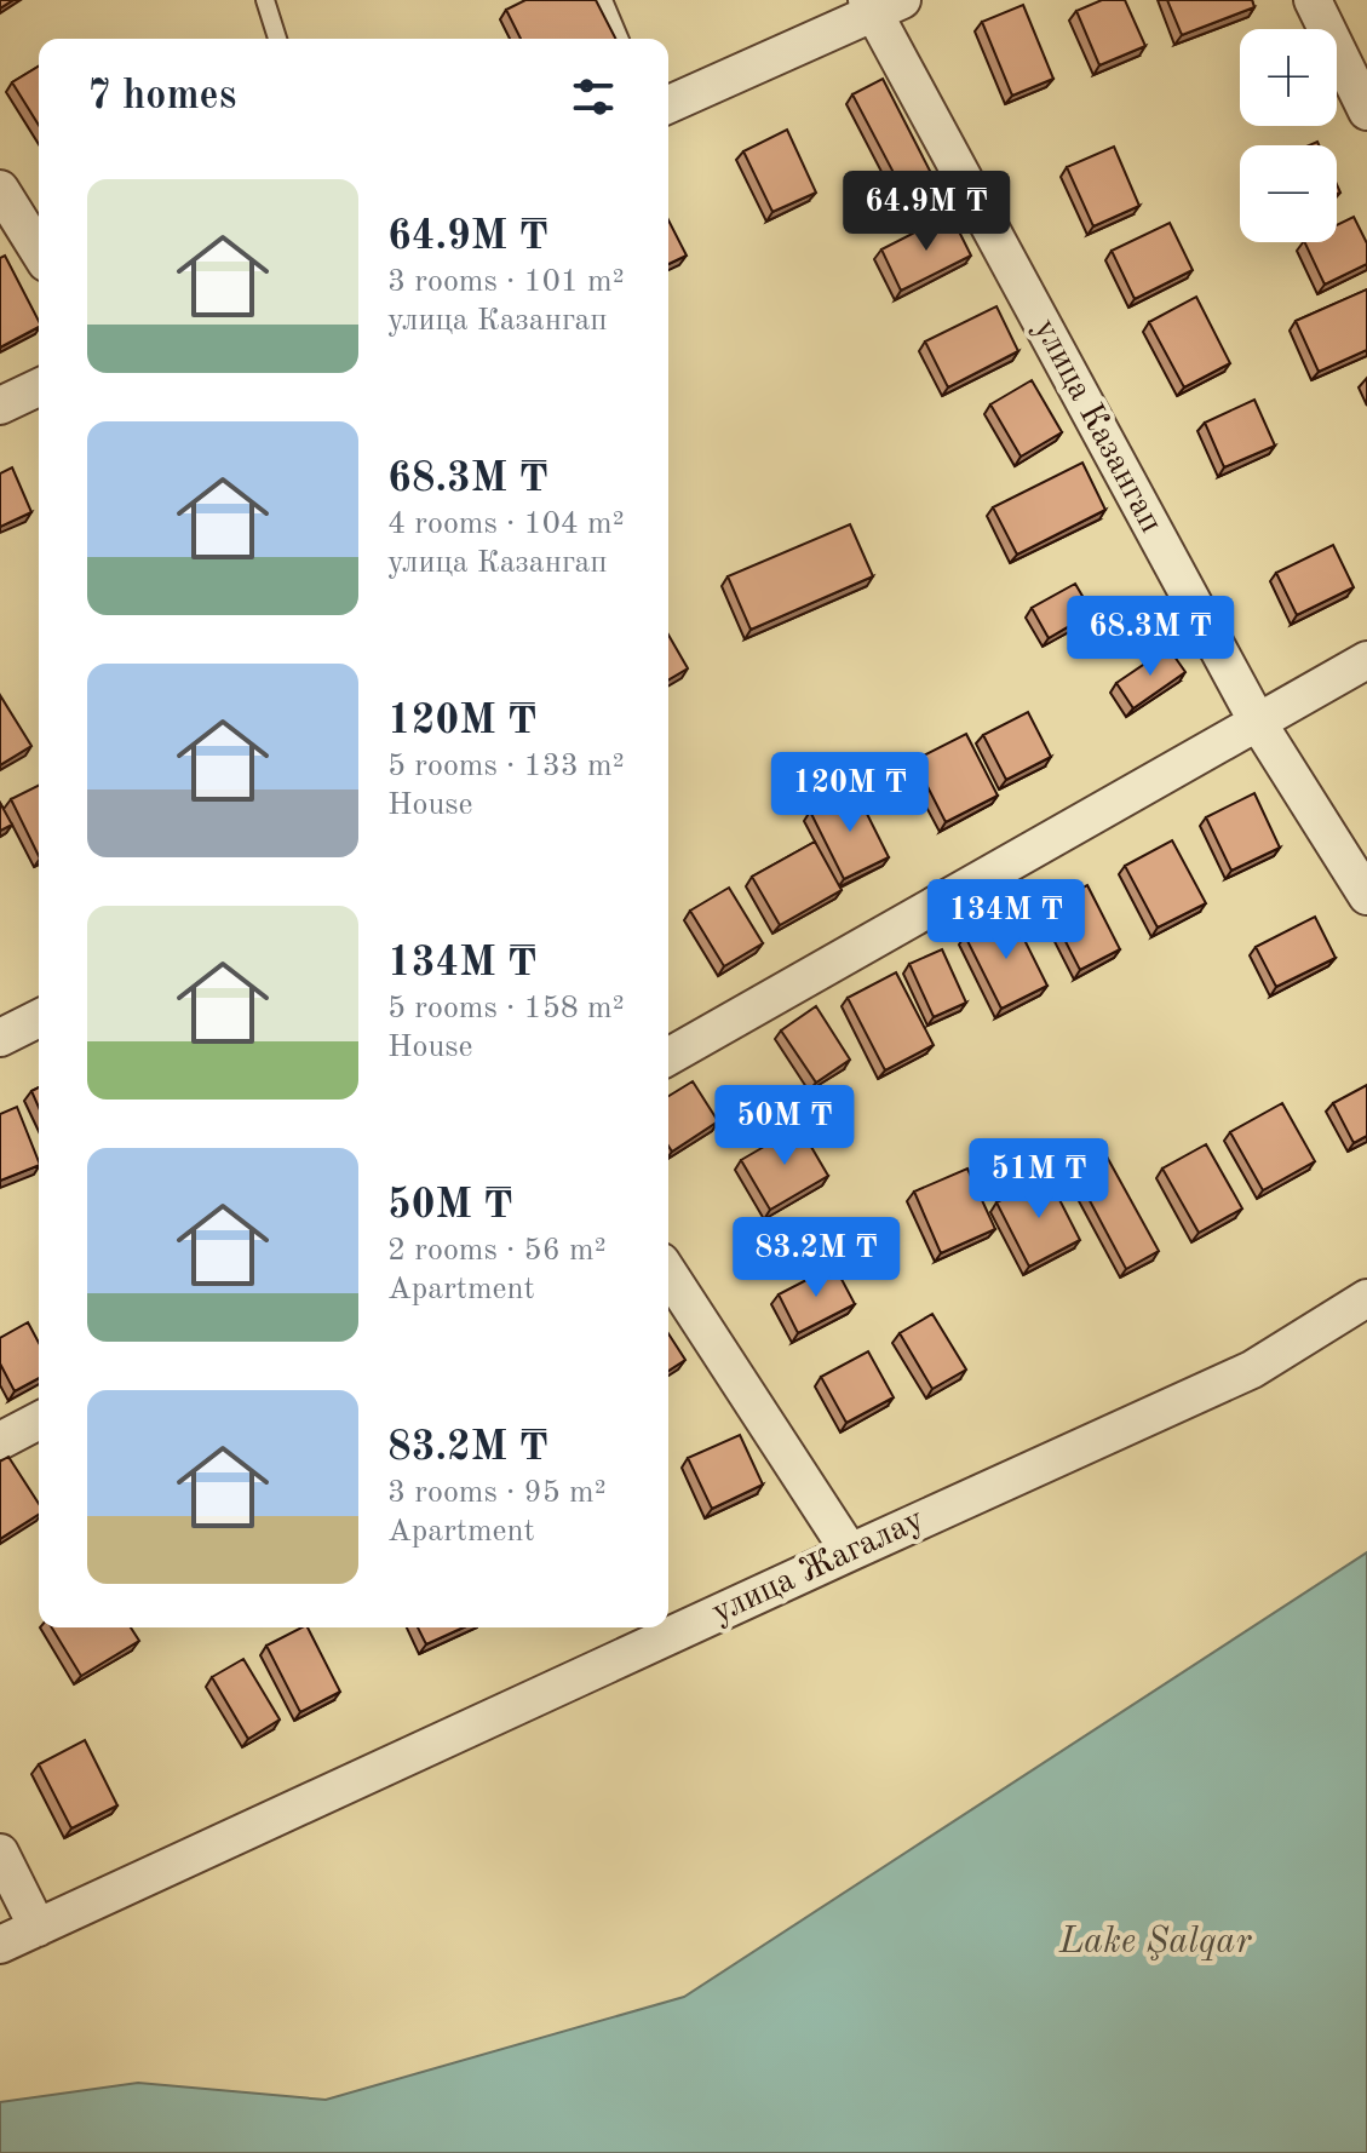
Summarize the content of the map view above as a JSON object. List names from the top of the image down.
{
  "streets": {
    "street": ["улица Казангап", "улица Жагалау"]
  },
  "water": ["Lake Şalqar"],
  "page": {
    "map_buttons": ["+", "−"],
    "heading": "7 homes",
    "list": [
      {
        "name": "64.9M ₸",
        "note": "3 rooms · 101 m² · улица Казангап"
      },
      {
        "name": "68.3M ₸",
        "note": "4 rooms · 104 m² · улица Казангап"
      },
      {
        "name": "120M ₸",
        "note": "5 rooms · 133 m² · House"
      },
      {
        "name": "134M ₸",
        "note": "5 rooms · 158 m² · House"
      },
      {
        "name": "50M ₸",
        "note": "2 rooms · 56 m² · Apartment"
      },
      {
        "name": "83.2M ₸",
        "note": "3 rooms · 95 m² · Apartment"
      }
    ],
    "price": [
      "64.9M ₸",
      "68.3M ₸",
      "120M ₸",
      "134M ₸",
      "50M ₸",
      "51M ₸",
      "83.2M ₸"
    ]
  }
}
